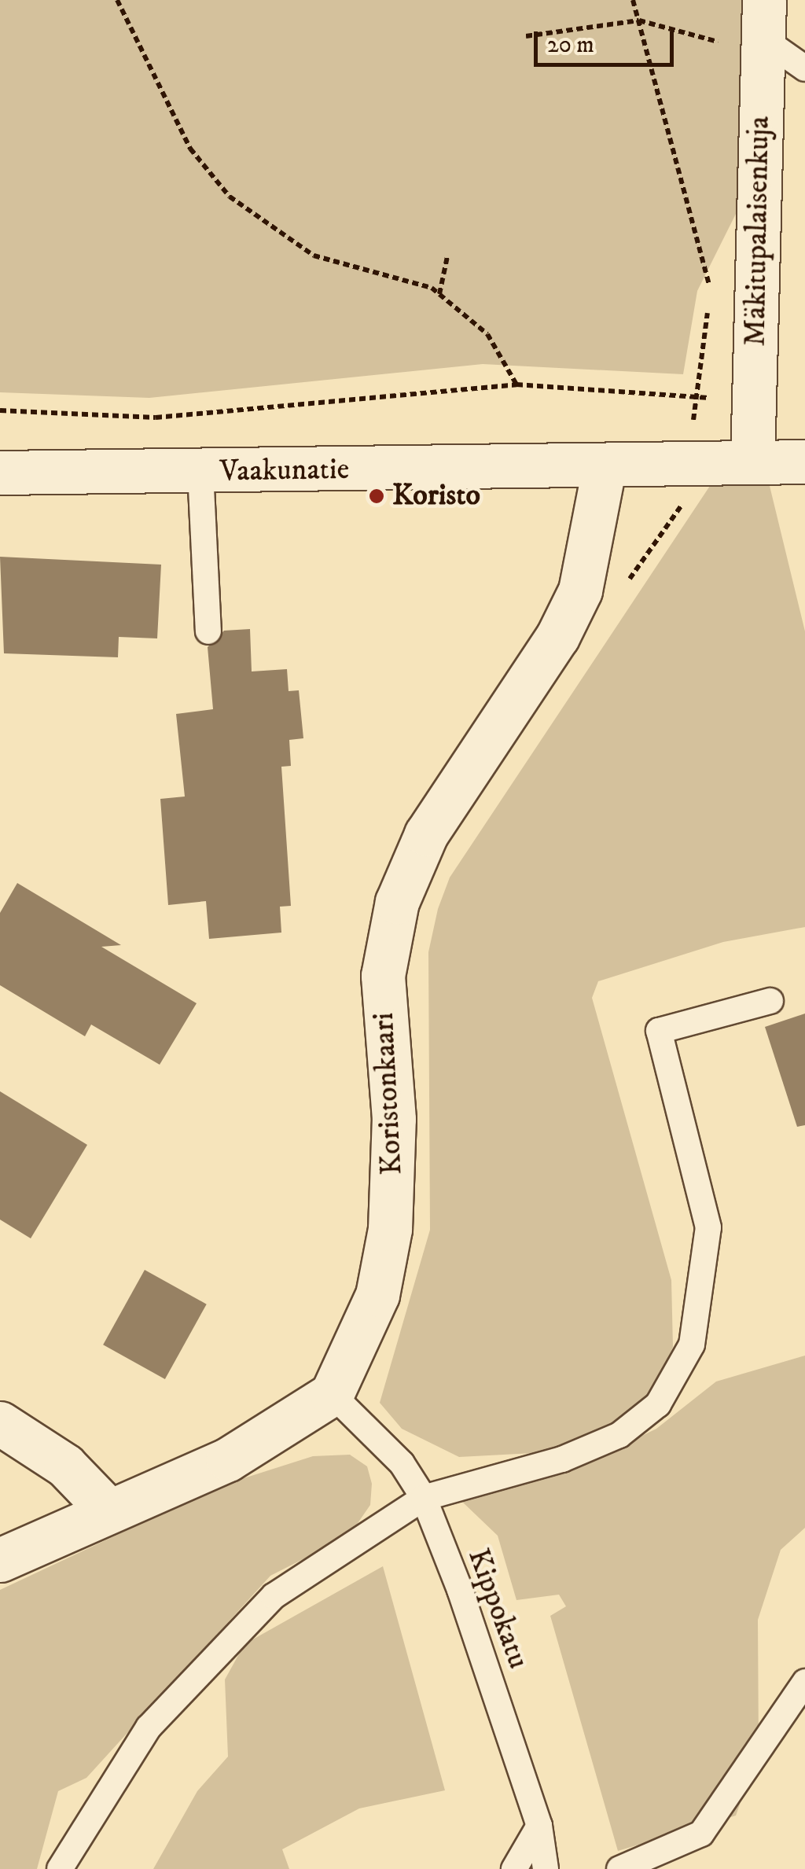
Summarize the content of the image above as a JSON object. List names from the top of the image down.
{
  "streets": {
    "street": ["Mäkitupalaisenkuja", "Vaakunatie", "Koristonkaari"],
    "lane": ["Kippokatu"]
  },
  "crossings": [
    ["Mäkitupalaisenkuja", "Vaakunatie"],
    ["Vaakunatie", "Koristonkaari"],
    ["Koristonkaari", "Kippokatu"]
  ],
  "places": ["Koristo"],
  "scale_bar": "20 m"
}
